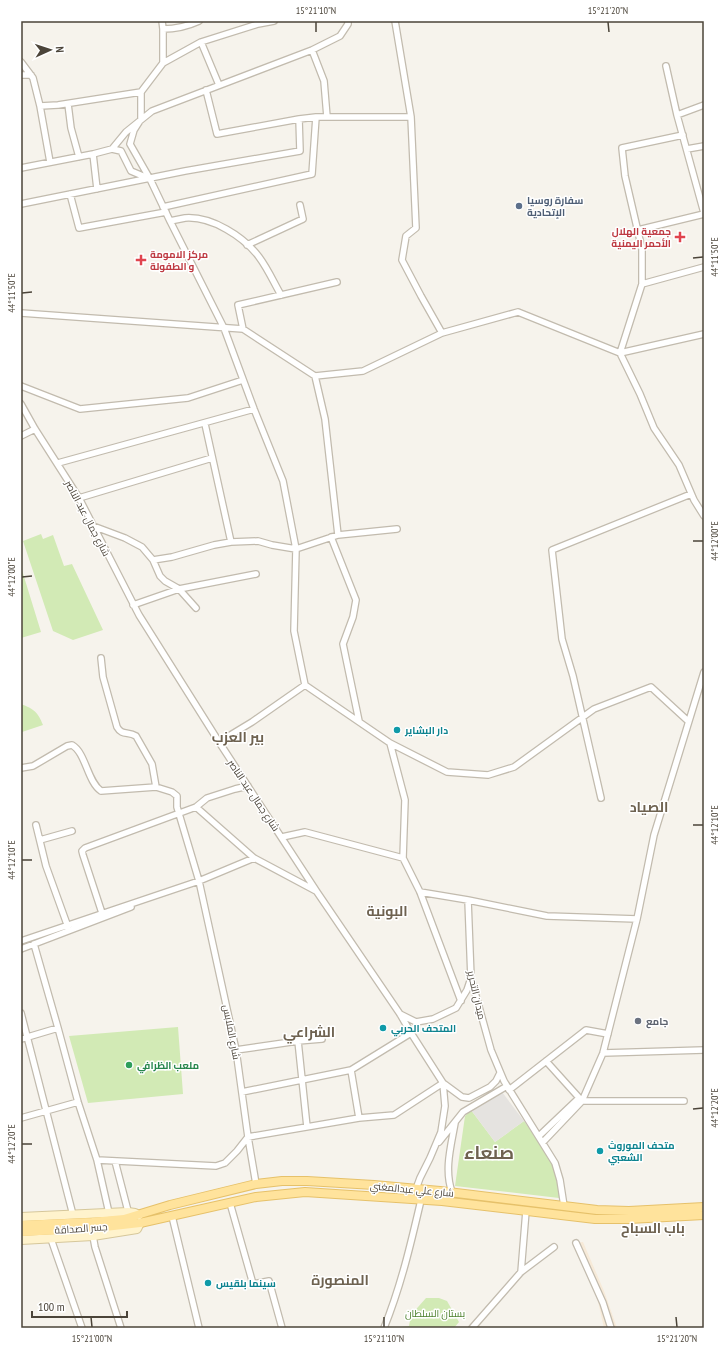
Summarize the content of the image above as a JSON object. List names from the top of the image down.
{
  "streets": {
    "main road": ["شارع علي عبدالمغني", "جسر الصداقة"],
    "street": ["شارع جمال عبد الناصر", "ميدان التحرير", "شارع الملابس"]
  },
  "crossings": [
    ["شارع جمال عبد الناصر", "شارع علي عبدالمغني"],
    ["ميدان التحرير", "شارع علي عبدالمغني"],
    ["شارع الملابس", "شارع علي عبدالمغني"],
    ["شارع علي عبدالمغني", "جسر الصداقة"]
  ],
  "districts": [
    "بير العزب",
    "الصياد",
    "البونية",
    "الشراعي",
    "صنعاء",
    "باب السباح",
    "المنصورة"
  ],
  "parks": ["بستان السلطان"],
  "places": {
    "other": [
      "سفارة روسيا الإتحادية",
      "دار البشاير",
      "جامع",
      "المتحف الحربي",
      "ملعب الظرافي",
      "متحف الموروث الشعبي",
      "سينما بلقيس"
    ],
    "health": ["جمعية الهلال الأحمر اليمنية", "مركز الامومة و الطفولة"]
  },
  "scale_bar": "100 m",
  "north": "right",
  "coordinates": [
    "15°21'10\"N",
    "15°21'20\"N",
    "44°11'50\"E",
    "44°12'00\"E",
    "44°12'10\"E",
    "44°12'20\"E",
    "15°21'00\"N"
  ]
}
